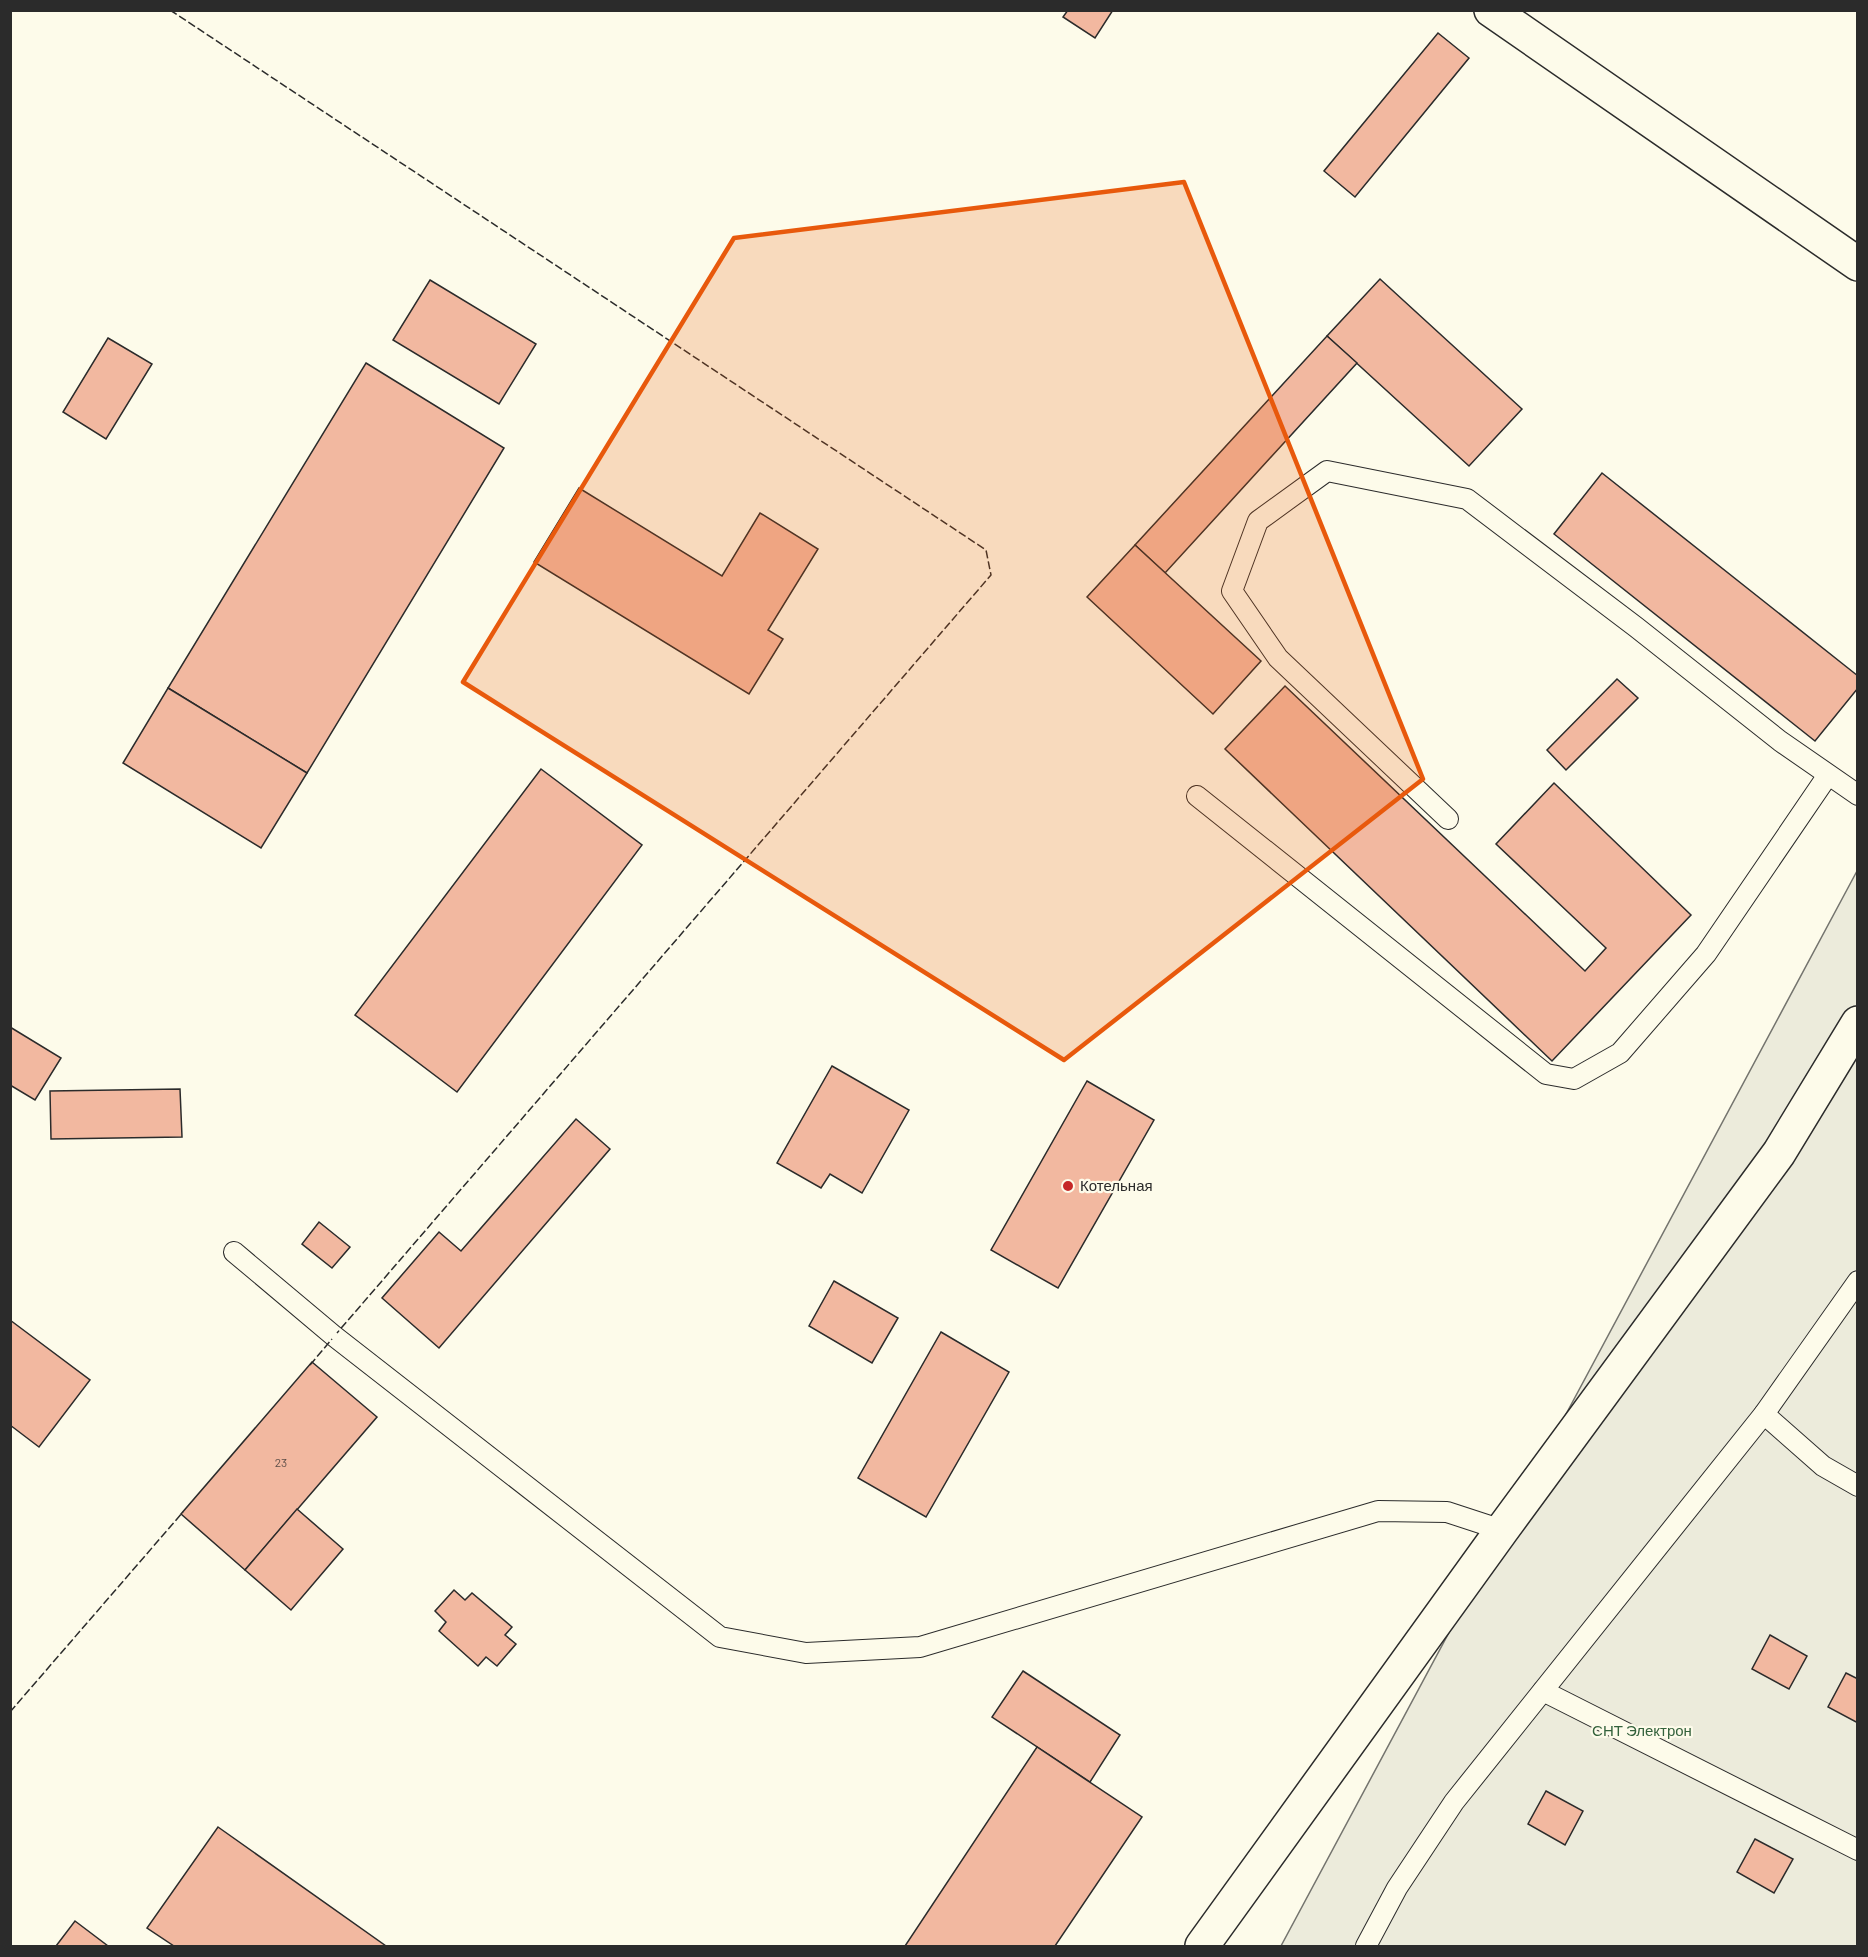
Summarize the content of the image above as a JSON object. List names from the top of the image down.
{
  "parks": ["СНТ Электрон"],
  "places": ["Котельная"],
  "house_numbers": ["23"]
}
